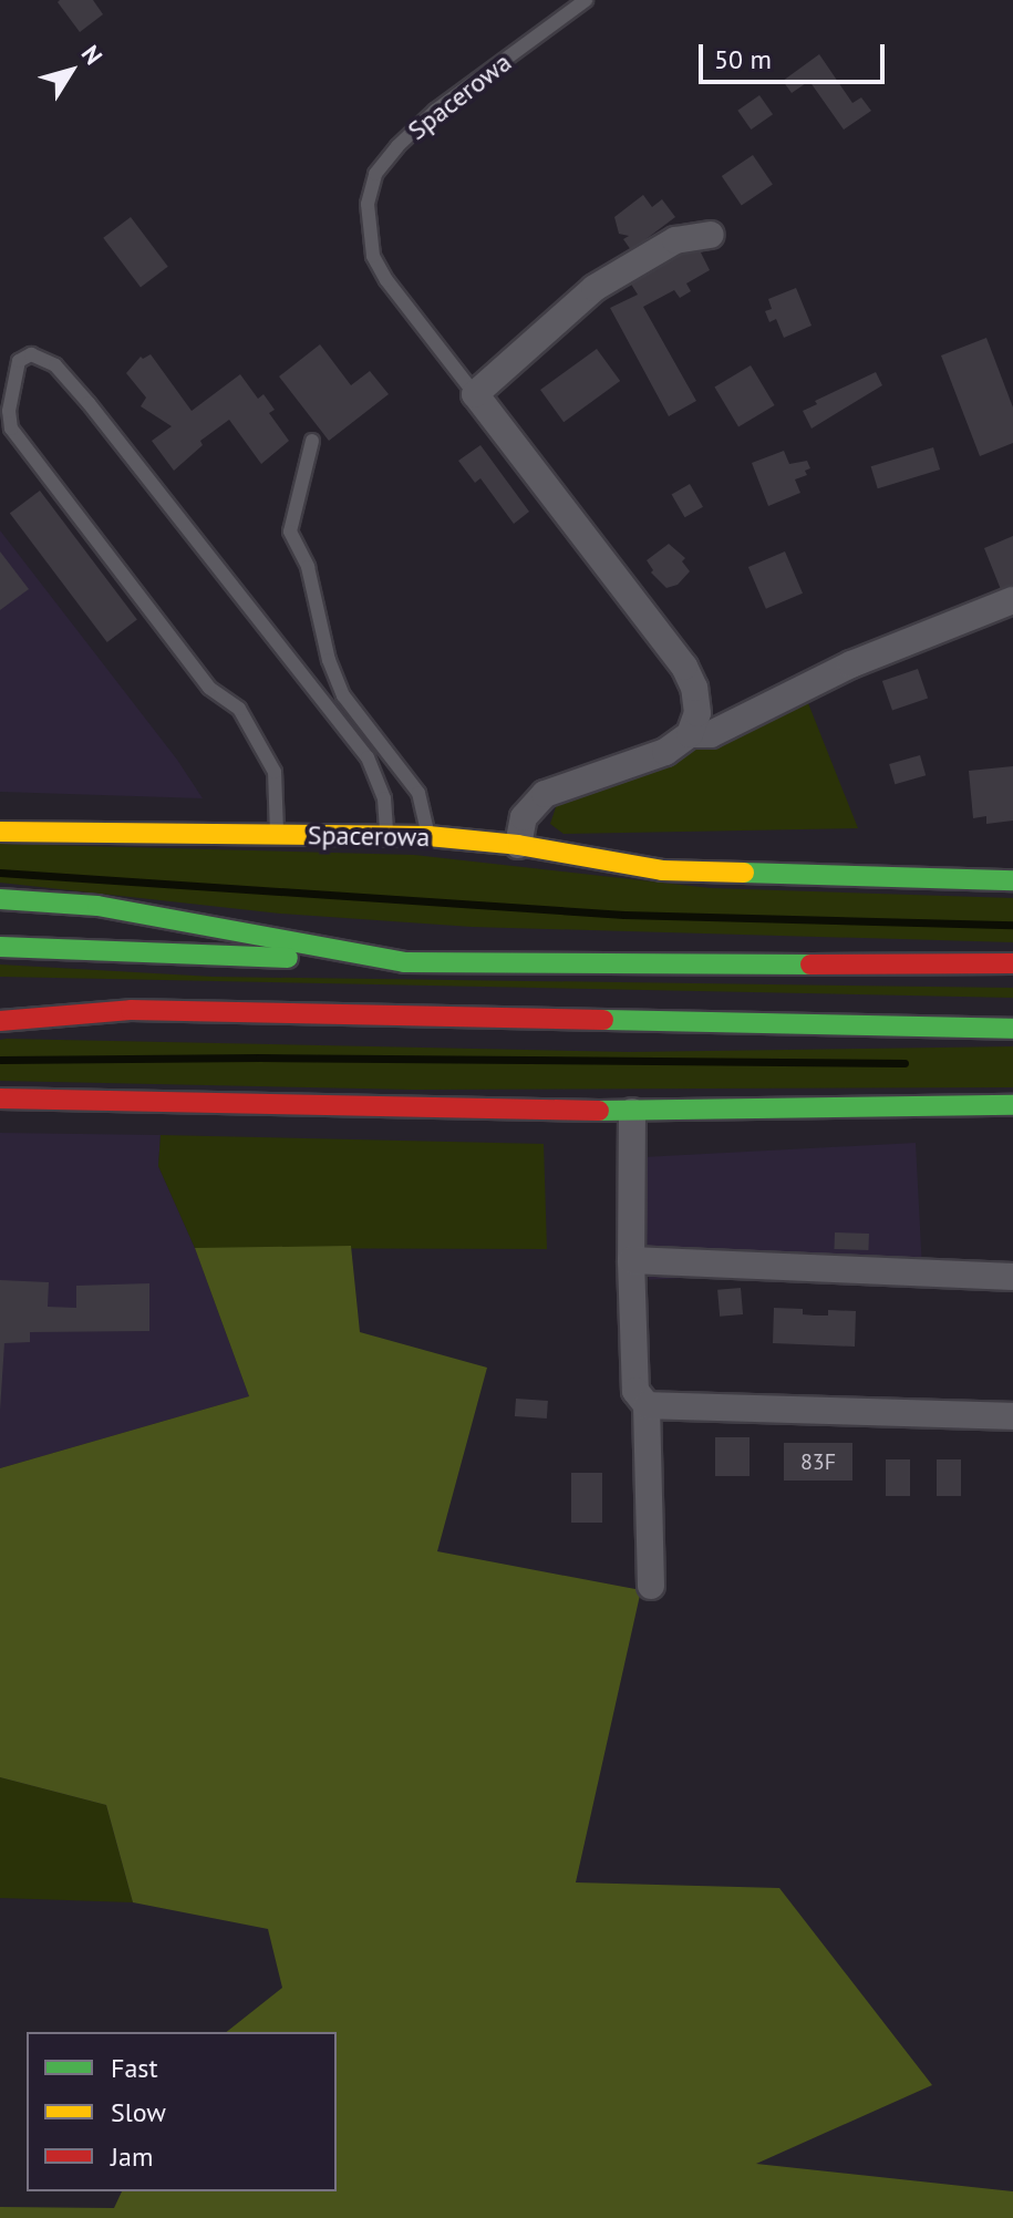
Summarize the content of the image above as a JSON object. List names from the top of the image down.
{
  "streets": {
    "main road": ["Spacerowa"]
  },
  "house_numbers": ["83F"],
  "legend": ["Fast", "Slow", "Jam"],
  "scale_bar": "50 m",
  "north": "top right"
}
